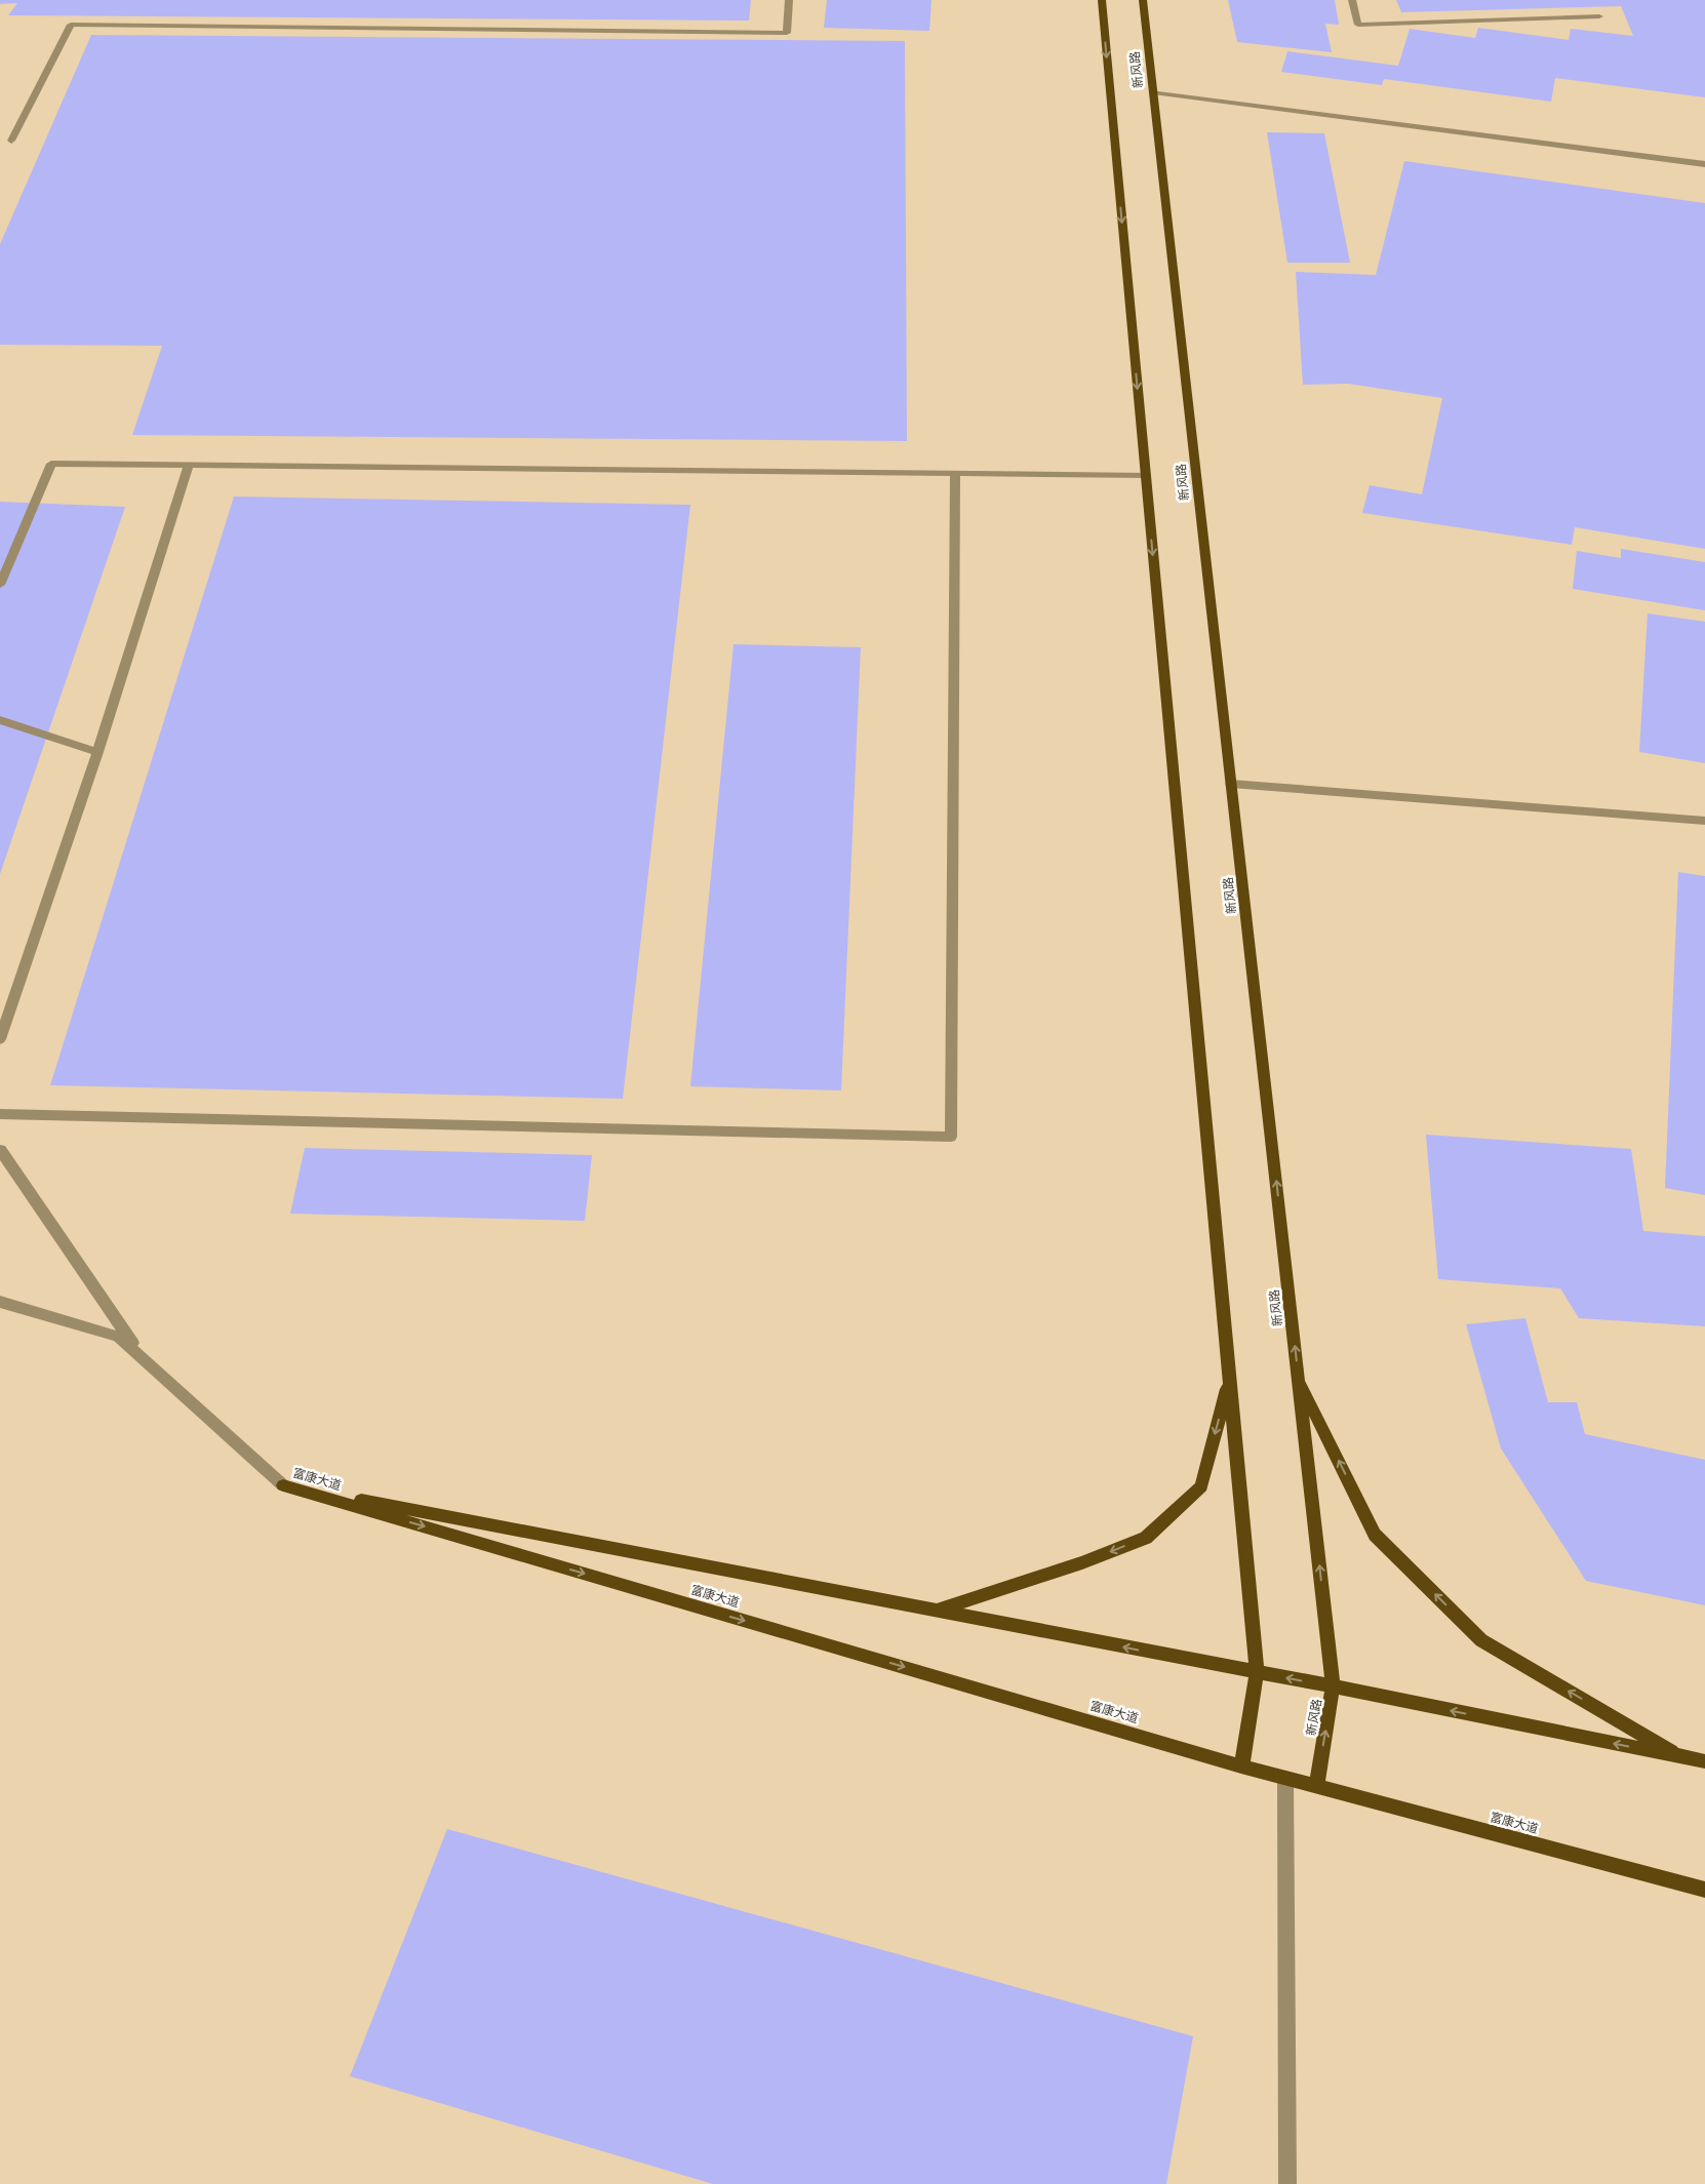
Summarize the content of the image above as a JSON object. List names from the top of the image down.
{
  "streets": {
    "main road": ["新风路", "富康大道"]
  },
  "crossings": [
    ["新风路", "富康大道"]
  ]
}
